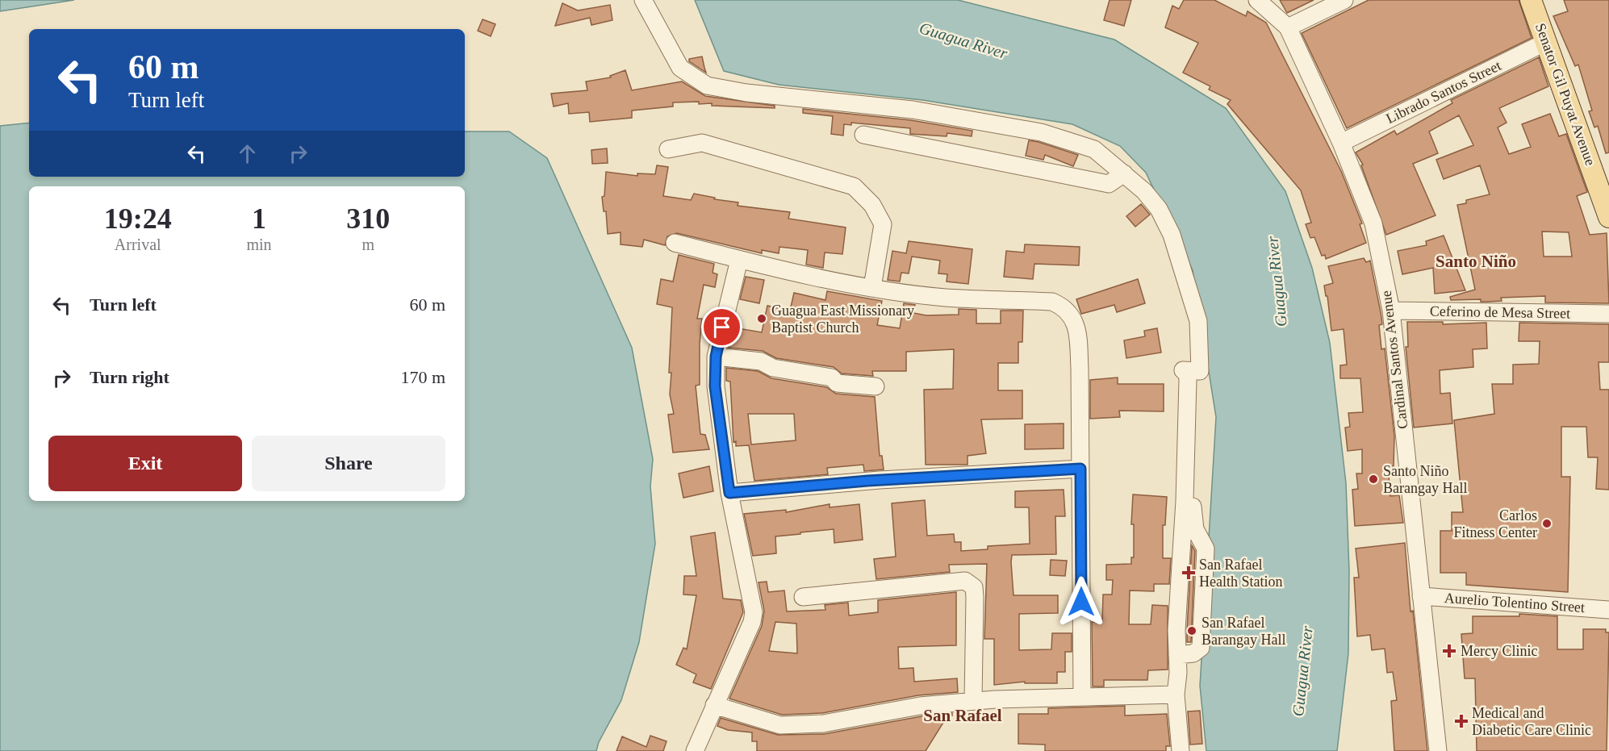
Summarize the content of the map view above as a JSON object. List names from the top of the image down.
{
  "streets": {
    "main road": ["Senator Gil Puyat Avenue"],
    "street": [
      "Librado Santos Street",
      "Ceferino de Mesa Street",
      "Cardinal Santos Avenue",
      "Aurelio Tolentino Street"
    ]
  },
  "crossings": [
    ["Librado Santos Street", "Senator Gil Puyat Avenue"],
    ["Librado Santos Street", "Cardinal Santos Avenue"],
    ["Ceferino de Mesa Street", "Cardinal Santos Avenue"],
    ["Cardinal Santos Avenue", "Aurelio Tolentino Street"]
  ],
  "districts": ["Santo Niño", "San Rafael"],
  "water": ["Guagua River"],
  "places": {
    "other": [
      "Guagua East Missionary Baptist Church",
      "Santo Niño Barangay Hall",
      "Carlos Fitness Center",
      "San Rafael Barangay Hall"
    ],
    "health": ["San Rafael Health Station", "Mercy Clinic", "Medical and Diabetic Care Clinic"]
  },
  "page": {
    "turn": ["60 m", "Turn left"],
    "eta": [
      "19:24",
      "Arrival",
      "1",
      "min",
      "310",
      "m"
    ],
    "list": [
      {
        "name": "Turn left",
        "value": "60 m"
      },
      {
        "name": "Turn right",
        "value": "170 m"
      }
    ],
    "buttons": ["Exit", "Share"]
  }
}
